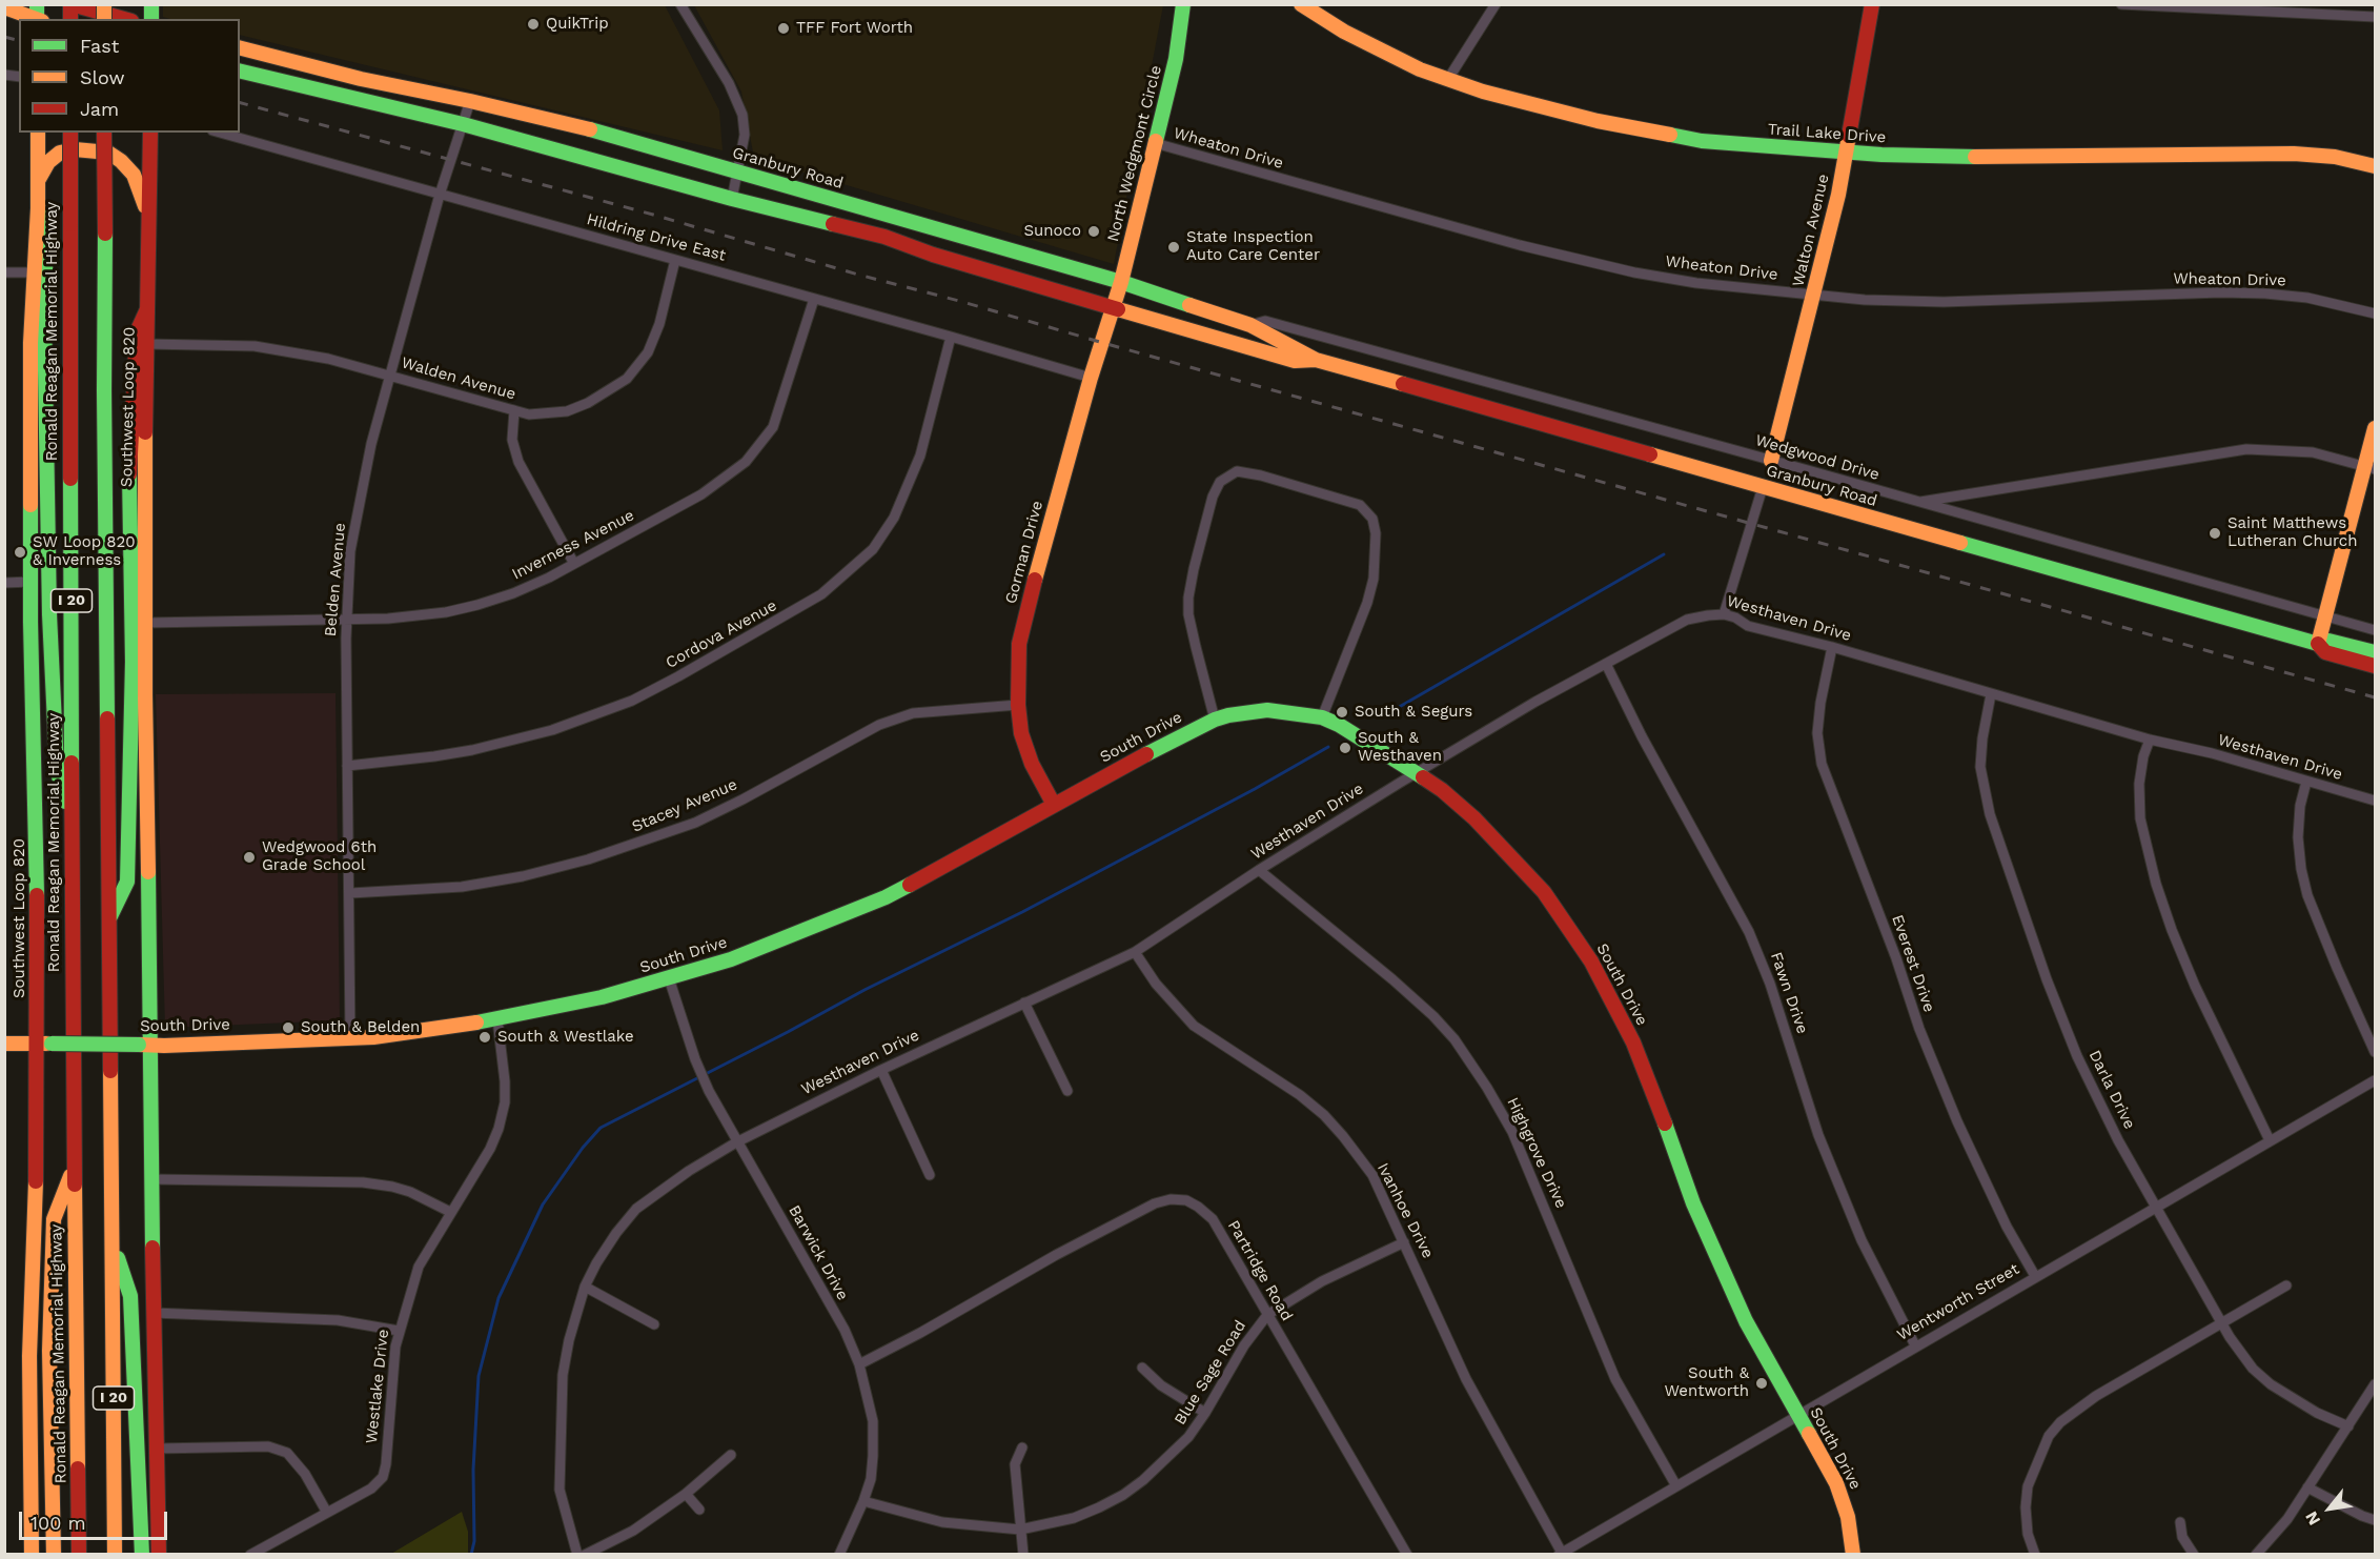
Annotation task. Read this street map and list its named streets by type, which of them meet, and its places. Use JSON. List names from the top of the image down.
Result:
{
  "streets": {
    "main road": [
      "Trail Lake Drive",
      "North Wedgmont Circle",
      "Granbury Road",
      "Walton Avenue",
      "Ronald Reagan Memorial Highway",
      "Southwest Loop 820",
      "Gorman Drive",
      "I 20",
      "South Drive"
    ],
    "street": [
      "Wheaton Drive",
      "Hildring Drive East",
      "Walden Avenue",
      "Wedgwood Drive",
      "Inverness Avenue",
      "Belden Avenue",
      "Westhaven Drive",
      "Cordova Avenue",
      "Stacey Avenue",
      "Everest Drive",
      "Fawn Drive",
      "Darla Drive",
      "Highgrove Drive",
      "Ivanhoe Drive",
      "Barwick Drive",
      "Partridge Road",
      "Wentworth Street",
      "Blue Sage Road",
      "Westlake Drive"
    ]
  },
  "crossings": [
    ["Trail Lake Drive", "Walton Avenue"],
    ["Wheaton Drive", "North Wedgmont Circle"],
    ["Wheaton Drive", "Walton Avenue"],
    ["North Wedgmont Circle", "Granbury Road"],
    ["North Wedgmont Circle", "Gorman Drive"],
    ["Granbury Road", "Wedgwood Drive"],
    ["Granbury Road", "Gorman Drive"],
    ["Granbury Road", "Belden Avenue"],
    ["Walton Avenue", "Wedgwood Drive"],
    ["Hildring Drive East", "Walden Avenue"],
    ["Hildring Drive East", "Inverness Avenue"],
    ["Hildring Drive East", "Gorman Drive"],
    ["Hildring Drive East", "Belden Avenue"],
    ["Hildring Drive East", "Cordova Avenue"],
    ["Walden Avenue", "Southwest Loop 820"],
    ["Walden Avenue", "Belden Avenue"],
    ["Southwest Loop 820", "Inverness Avenue"],
    ["Southwest Loop 820", "South Drive"],
    ["Inverness Avenue", "Belden Avenue"],
    ["Gorman Drive", "South Drive"],
    ["Gorman Drive", "Stacey Avenue"],
    ["Belden Avenue", "Cordova Avenue"],
    ["Belden Avenue", "South Drive"],
    ["Belden Avenue", "Stacey Avenue"],
    ["Westhaven Drive", "South Drive"],
    ["Westhaven Drive", "Everest Drive"],
    ["Westhaven Drive", "Fawn Drive"],
    ["Westhaven Drive", "Darla Drive"],
    ["Westhaven Drive", "Highgrove Drive"],
    ["Westhaven Drive", "Ivanhoe Drive"],
    ["Westhaven Drive", "Barwick Drive"],
    ["South Drive", "Barwick Drive"],
    ["South Drive", "Wentworth Street"],
    ["South Drive", "Westlake Drive"],
    ["Everest Drive", "Wentworth Street"],
    ["Fawn Drive", "Wentworth Street"],
    ["Darla Drive", "Wentworth Street"],
    ["Highgrove Drive", "Wentworth Street"],
    ["Ivanhoe Drive", "Wentworth Street"],
    ["Ivanhoe Drive", "Blue Sage Road"],
    ["Barwick Drive", "Partridge Road"],
    ["Barwick Drive", "Blue Sage Road"],
    ["Partridge Road", "Blue Sage Road"]
  ],
  "places": [
    "QuikTrip",
    "TFF Fort Worth",
    "Sunoco",
    "State Inspection Auto Care Center",
    "Saint Matthews Lutheran Church",
    "SW Loop 820 & Inverness",
    "South & Segurs",
    "South & Westhaven",
    "Wedgwood 6th Grade School",
    "South & Belden",
    "South & Westlake",
    "South & Wentworth"
  ],
  "legend": ["Fast", "Slow", "Jam"],
  "scale_bar": "100 m",
  "north": "bottom left"
}
